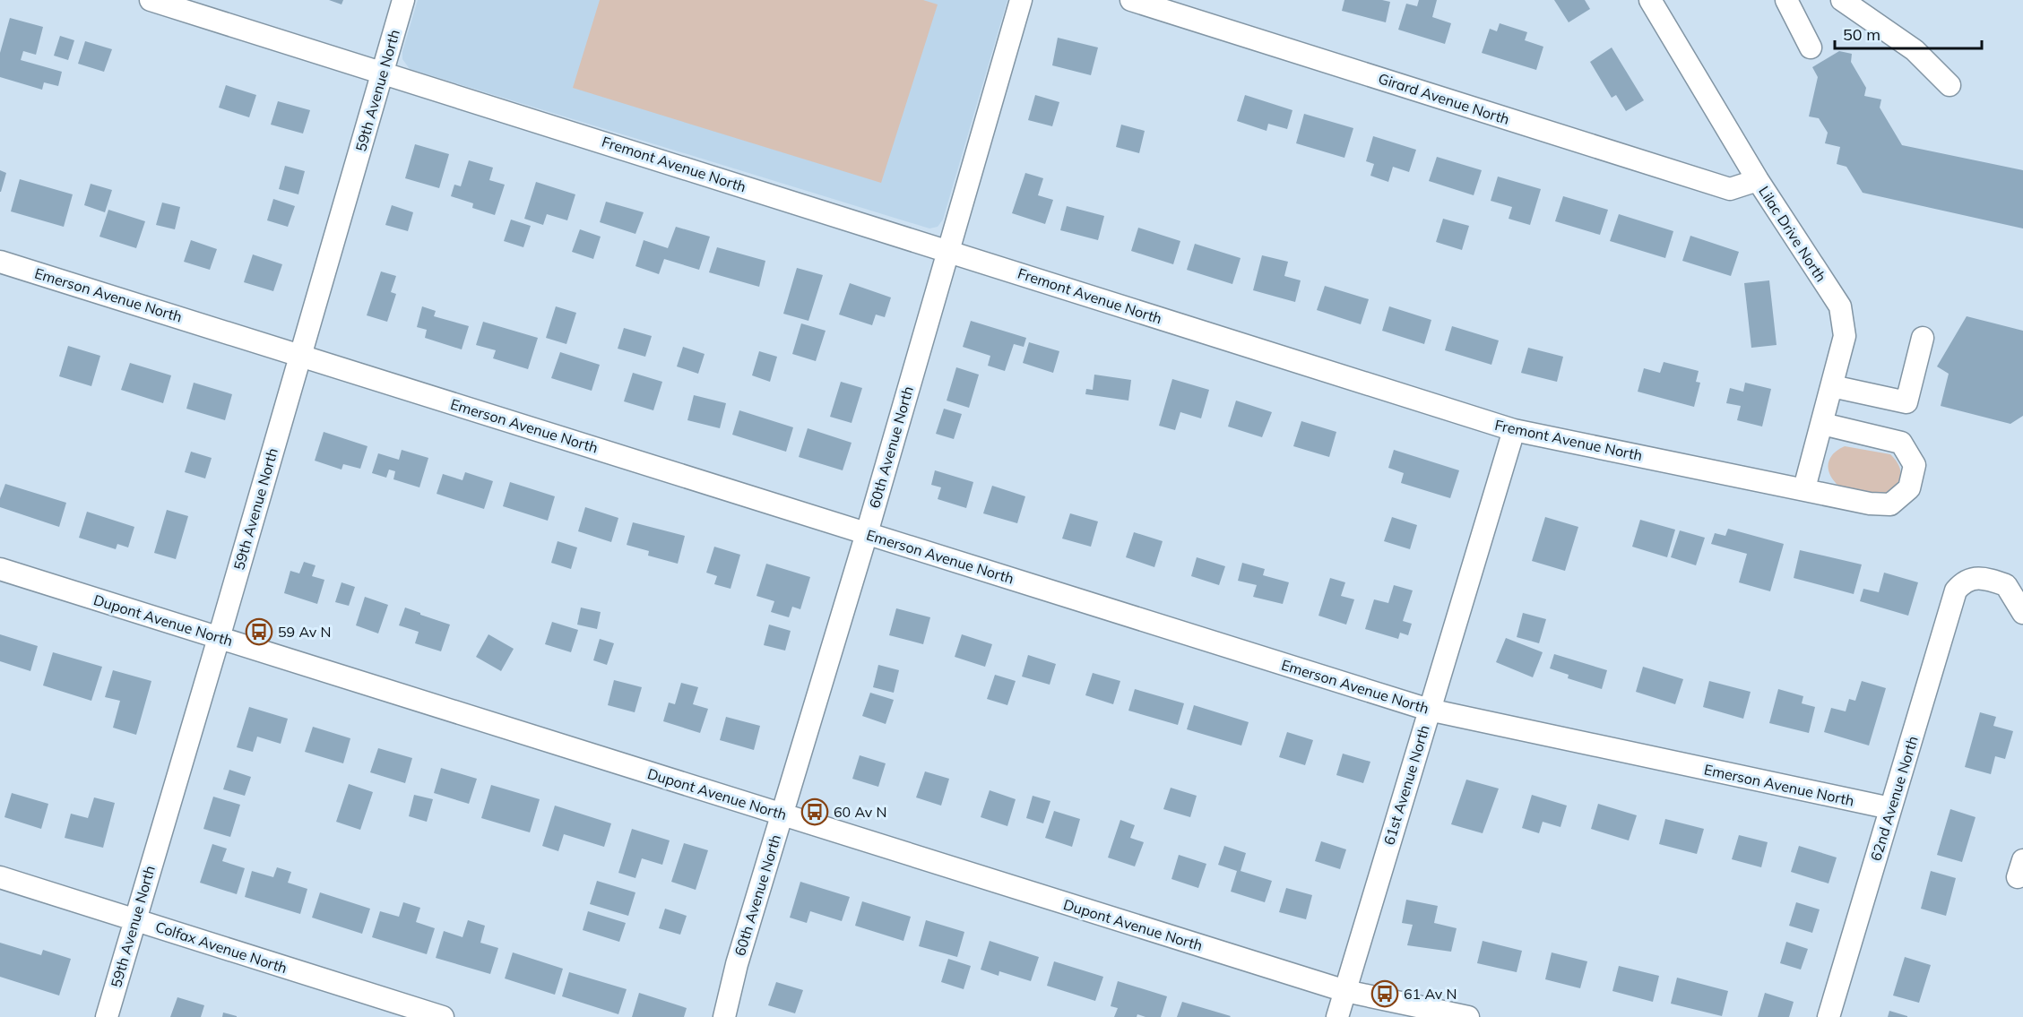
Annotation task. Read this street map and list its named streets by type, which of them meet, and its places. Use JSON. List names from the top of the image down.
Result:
{
  "streets": {
    "street": [
      "59th Avenue North",
      "Girard Avenue North",
      "Fremont Avenue North",
      "Lilac Drive North",
      "Emerson Avenue North",
      "60th Avenue North",
      "Dupont Avenue North",
      "61st Avenue North",
      "62nd Avenue North",
      "Colfax Avenue North"
    ]
  },
  "crossings": [
    ["59th Avenue North", "Fremont Avenue North"],
    ["59th Avenue North", "Emerson Avenue North"],
    ["59th Avenue North", "Dupont Avenue North"],
    ["59th Avenue North", "Colfax Avenue North"],
    ["Girard Avenue North", "Lilac Drive North"],
    ["Fremont Avenue North", "Lilac Drive North"],
    ["Fremont Avenue North", "60th Avenue North"],
    ["Fremont Avenue North", "61st Avenue North"],
    ["Emerson Avenue North", "60th Avenue North"],
    ["Emerson Avenue North", "61st Avenue North"],
    ["Emerson Avenue North", "62nd Avenue North"],
    ["60th Avenue North", "Dupont Avenue North"],
    ["Dupont Avenue North", "61st Avenue North"]
  ],
  "places": {
    "bus stop": ["59 Av N", "60 Av N", "61 Av N"]
  },
  "scale_bar": "50 m"
}
